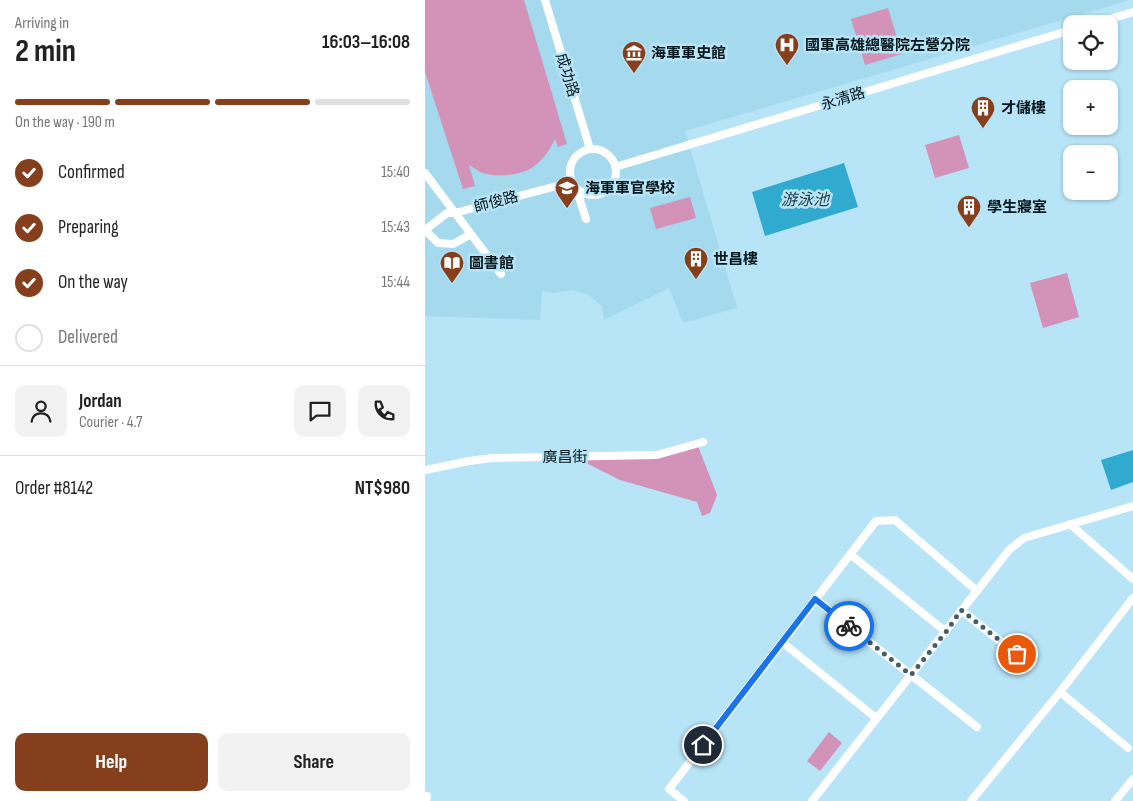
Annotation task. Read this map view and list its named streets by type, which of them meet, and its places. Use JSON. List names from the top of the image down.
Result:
{
  "streets": {
    "street": [
      "成功路",
      "永清路",
      "師俊路",
      "廣昌街"
    ]
  },
  "crossings": [
    ["成功路", "永清路"],
    ["成功路", "師俊路"],
    ["永清路", "師俊路"]
  ],
  "water": ["游泳池"],
  "places": {
    "hospital": ["國軍高雄總醫院左營分院"],
    "museum": ["海軍軍史館"],
    "building": ["才儲樓", "學生寢室", "世昌樓"],
    "school or university": ["海軍軍官學校"],
    "library": ["圖書館"]
  },
  "page": {
    "heading": ["2 min", "Arriving in", "16:03–16:08"],
    "panel": [
      "Jordan",
      "Courier · 4.7",
      "Order #8142",
      "NT$980"
    ],
    "map_buttons": ["+", "−"],
    "bar": "On the way · 190 m",
    "list": [
      ["Confirmed", "15:40"],
      ["Preparing", "15:43"],
      ["On the way", "15:44"],
      "Delivered"
    ],
    "buttons": ["Help", "Share"]
  }
}
